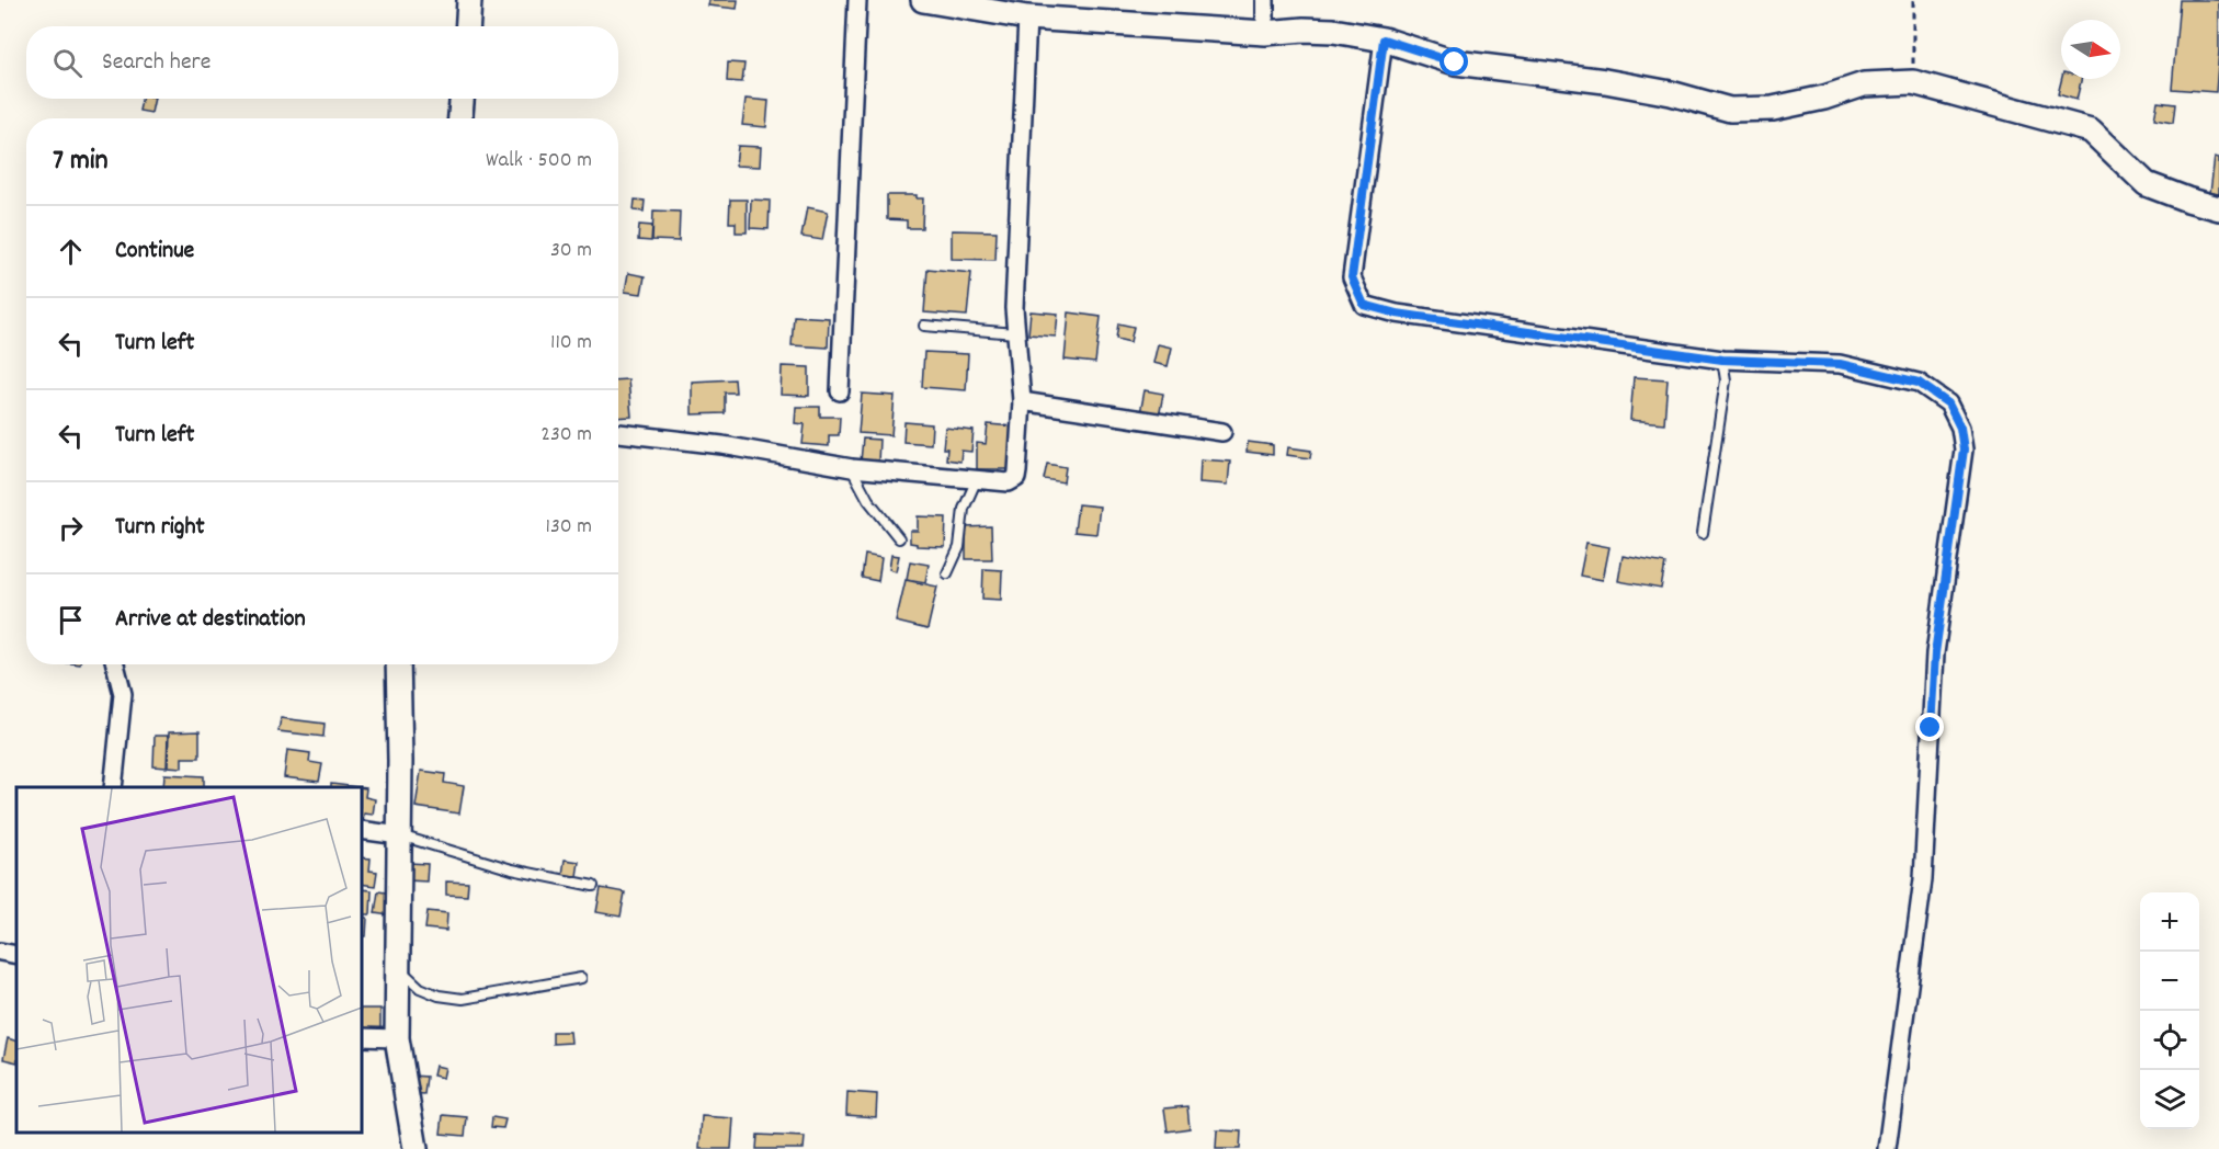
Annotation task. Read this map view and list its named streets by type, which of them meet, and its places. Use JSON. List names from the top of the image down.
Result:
{
  "north": "right",
  "page": {
    "search": "Search here",
    "heading": ["7 min", "Walk · 500 m"],
    "list": [
      ["Continue", "30 m"],
      ["Turn left", "110 m"],
      ["Turn left", "230 m"],
      ["Turn right", "130 m"],
      "Arrive at destination"
    ],
    "map_buttons": ["+", "−"]
  }
}
